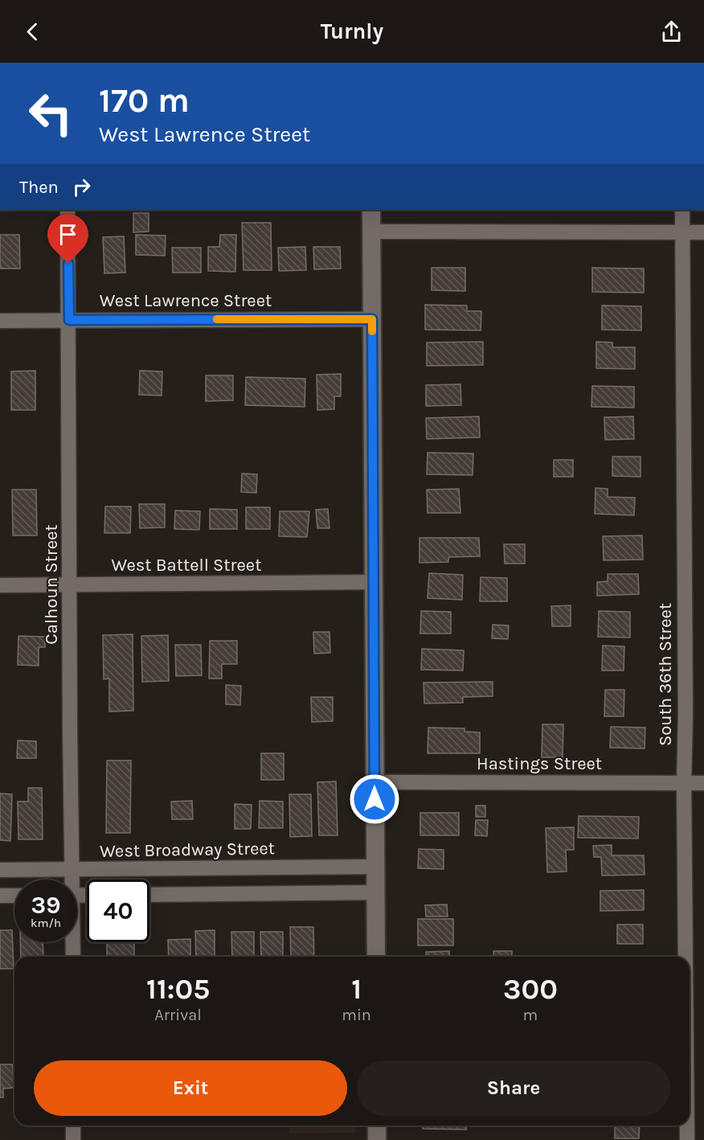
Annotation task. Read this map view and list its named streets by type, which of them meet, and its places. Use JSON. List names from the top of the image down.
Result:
{
  "streets": {
    "street": [
      "West Lawrence Street",
      "West Battell Street",
      "Calhoun Street",
      "South 36th Street",
      "Hastings Street",
      "West Broadway Street"
    ]
  },
  "crossings": [
    ["West Lawrence Street", "Calhoun Street"],
    ["West Battell Street", "Calhoun Street"],
    ["Calhoun Street", "West Broadway Street"],
    ["South 36th Street", "Hastings Street"]
  ],
  "page": {
    "header": "Turnly",
    "turn": ["170 m", "West Lawrence Street"],
    "then": "Then",
    "speed": "39 km/h",
    "limit": "40",
    "eta": [
      "11:05",
      "Arrival",
      "1",
      "min",
      "300",
      "m"
    ],
    "buttons": ["Exit", "Share"]
  }
}
